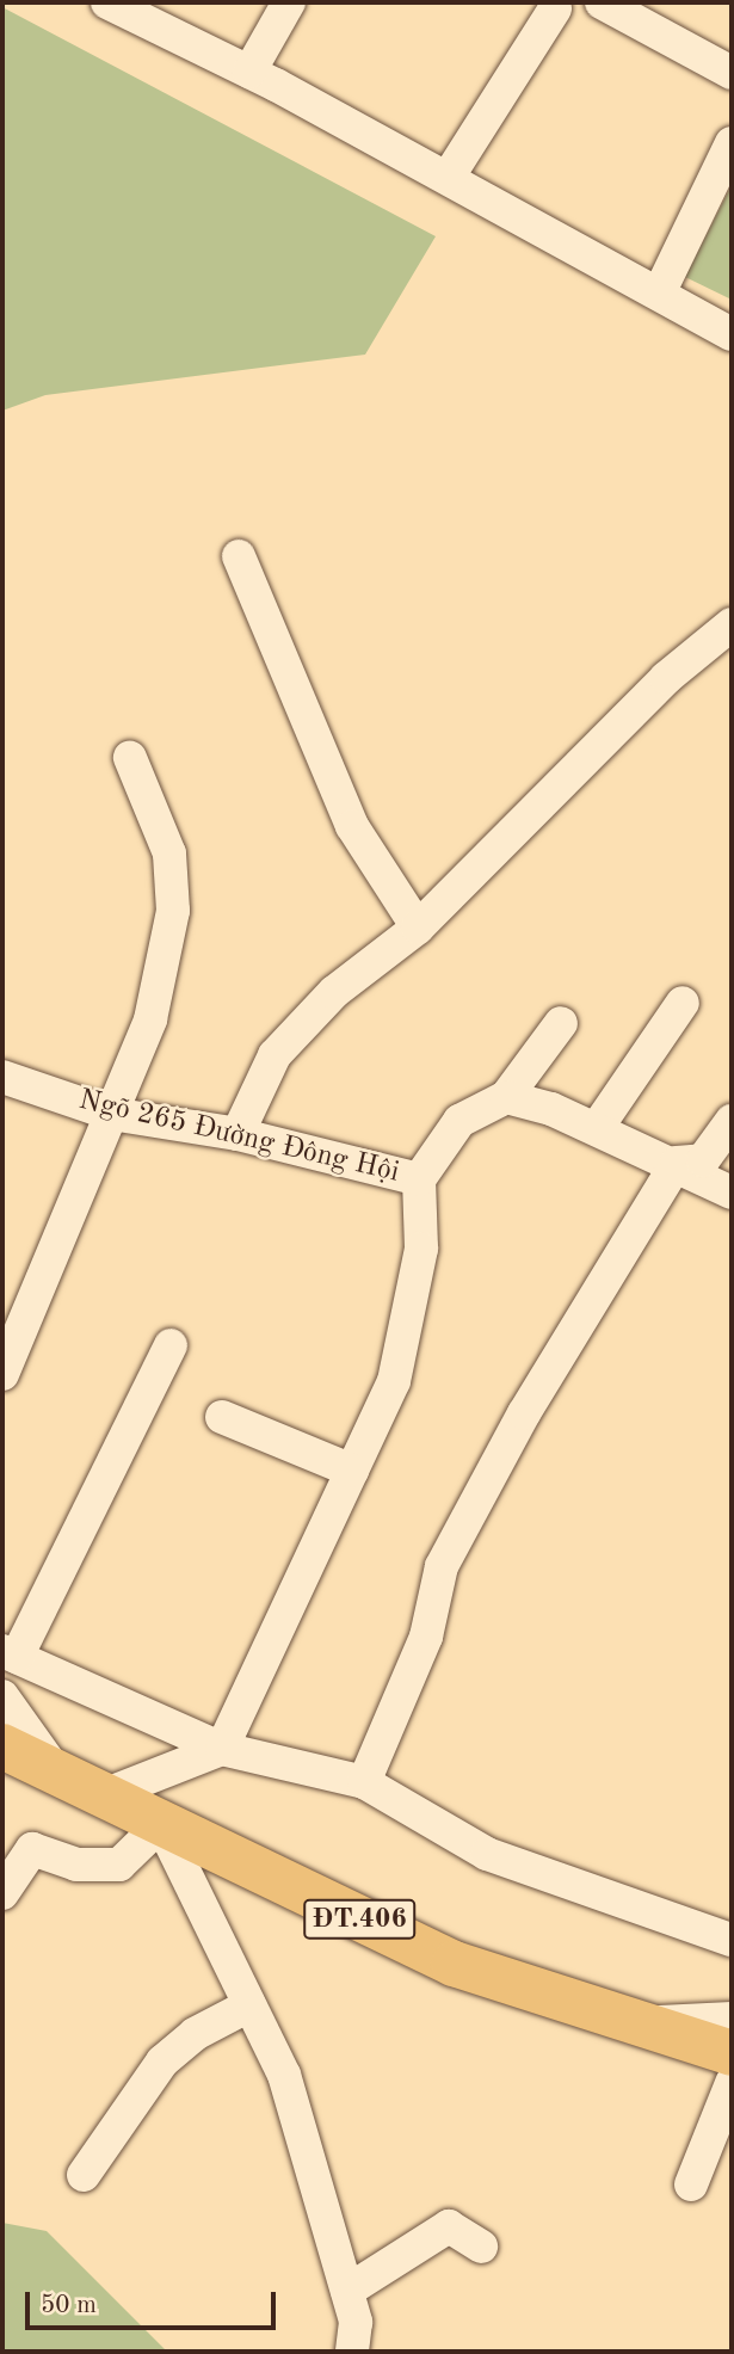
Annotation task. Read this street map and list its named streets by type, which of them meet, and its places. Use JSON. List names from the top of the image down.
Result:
{
  "streets": {
    "main road": ["ĐT.406"],
    "street": ["Ngõ 265 Đường Đông Hội"]
  },
  "scale_bar": "50 m"
}
